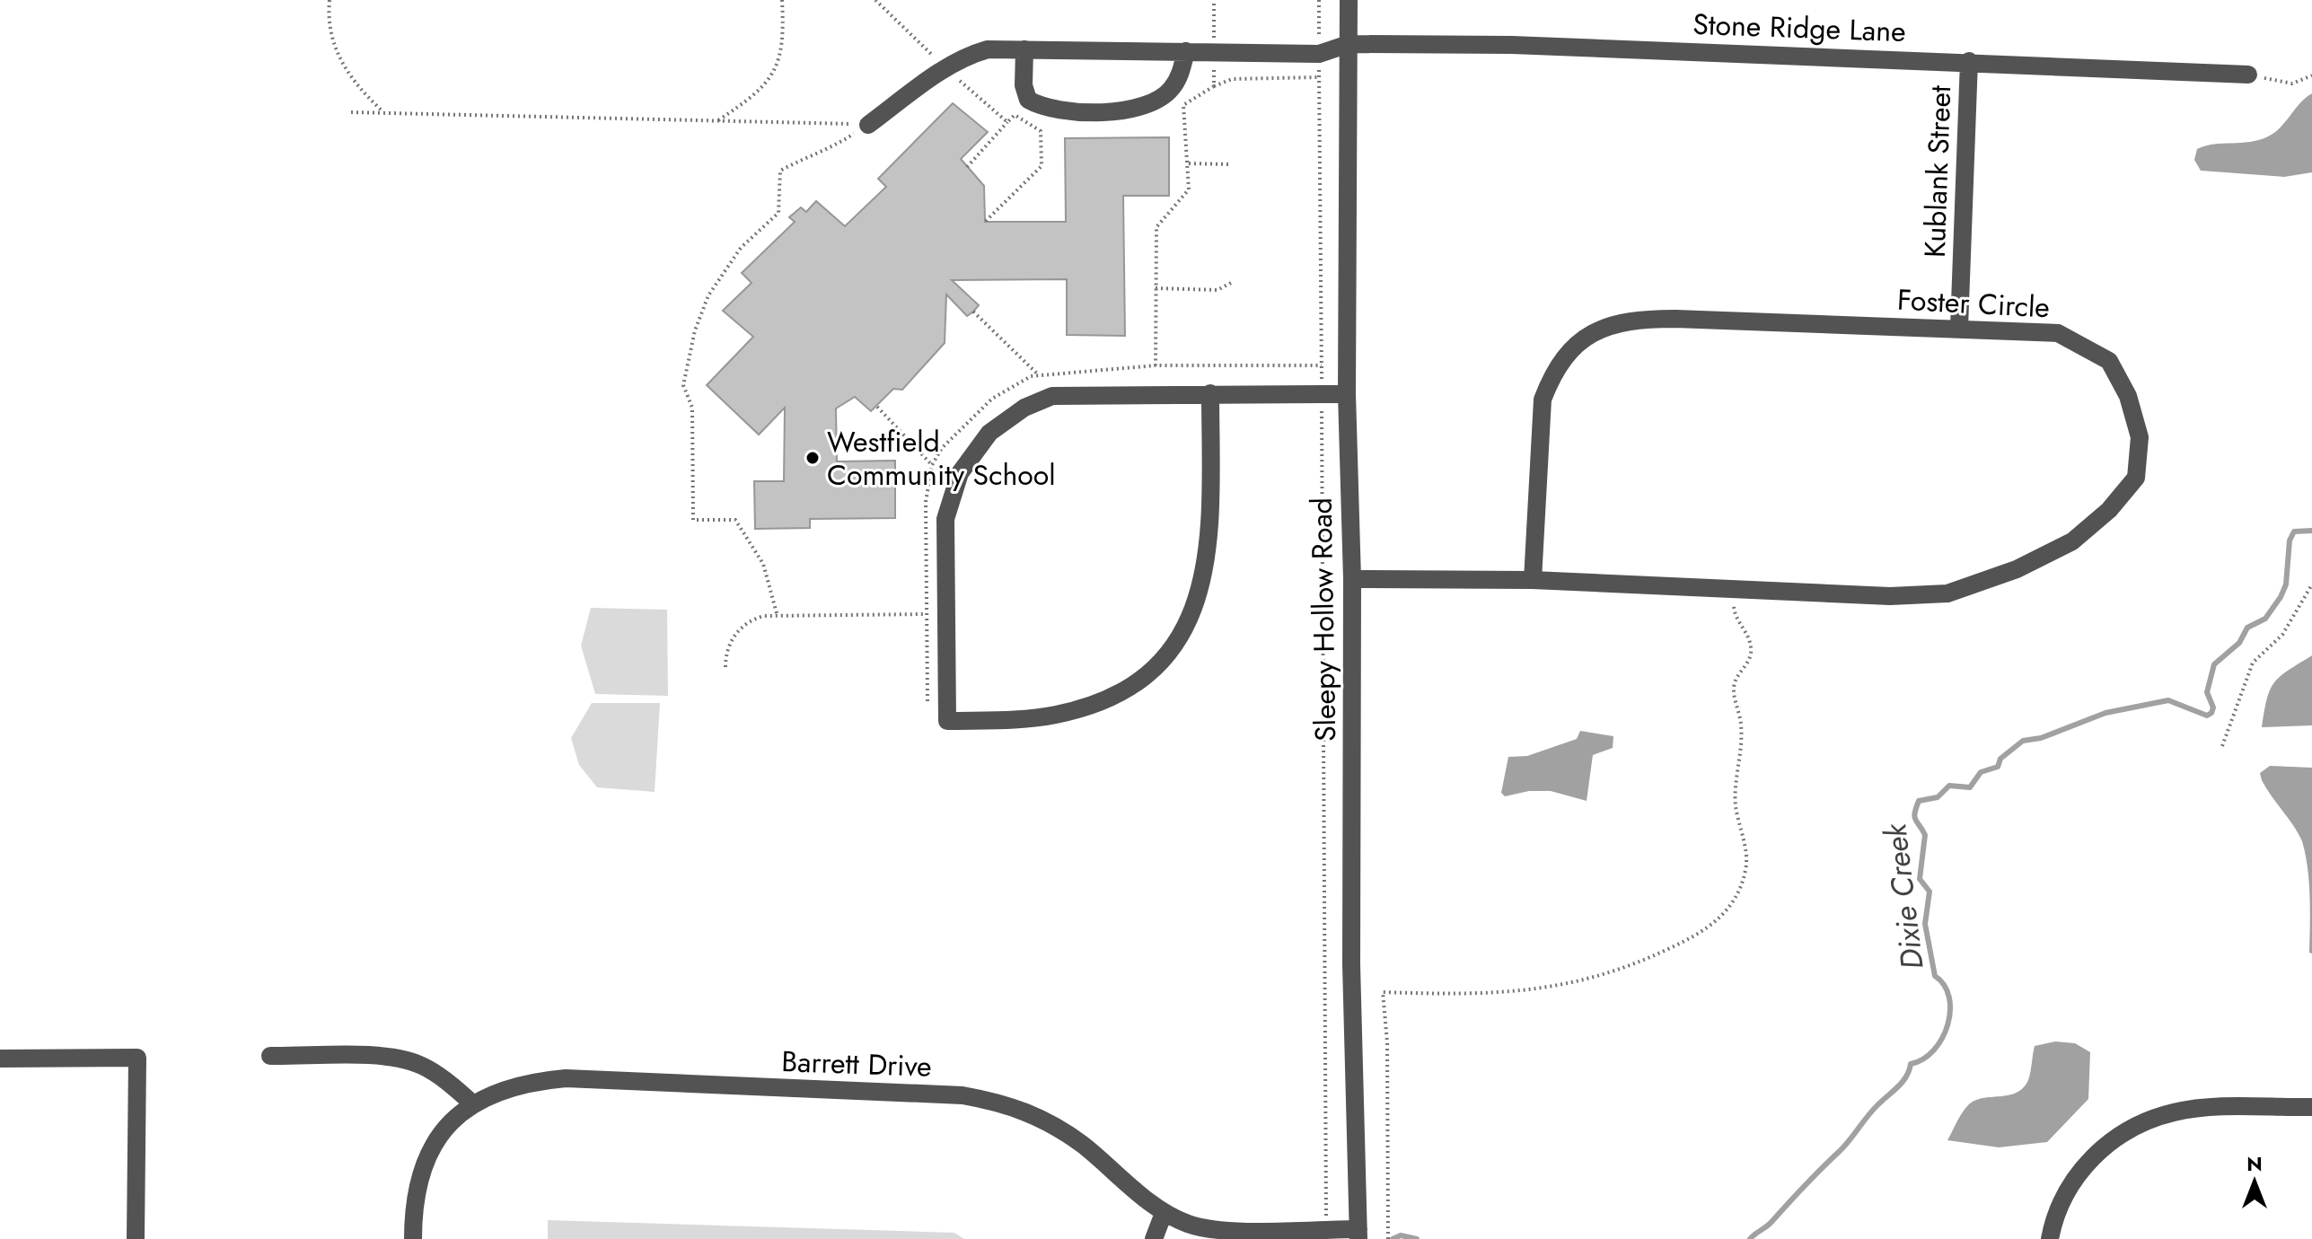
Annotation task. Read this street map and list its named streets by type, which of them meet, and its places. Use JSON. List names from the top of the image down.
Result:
{
  "streets": {
    "street": [
      "Stone Ridge Lane",
      "Kublank Street",
      "Foster Circle",
      "Sleepy Hollow Road",
      "Barrett Drive"
    ]
  },
  "crossings": [
    ["Stone Ridge Lane", "Kublank Street"],
    ["Stone Ridge Lane", "Sleepy Hollow Road"],
    ["Kublank Street", "Foster Circle"],
    ["Foster Circle", "Sleepy Hollow Road"],
    ["Sleepy Hollow Road", "Barrett Drive"]
  ],
  "water": ["Dixie Creek"],
  "places": ["Westfield Community School"],
  "north": "top"
}
